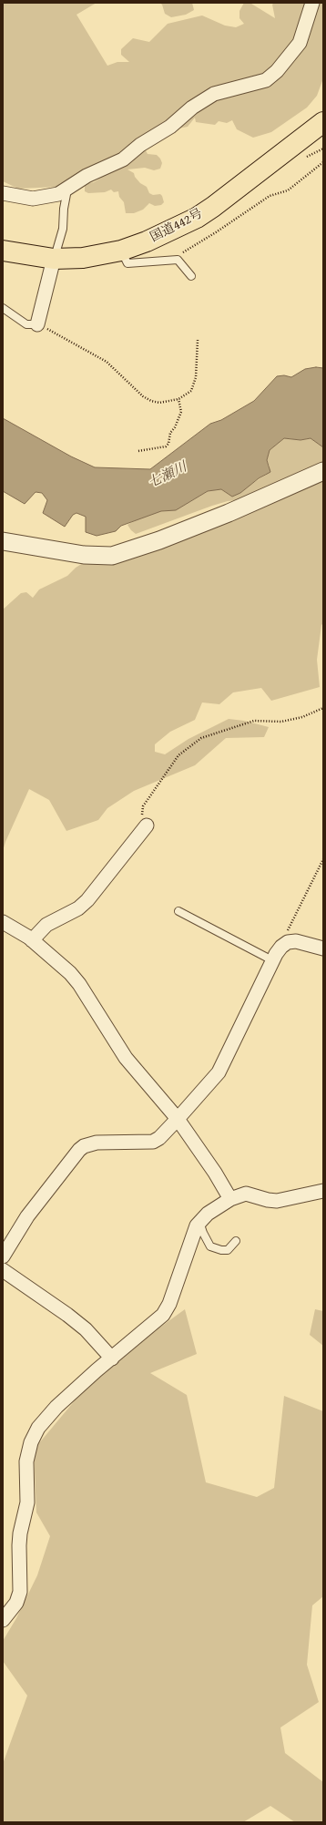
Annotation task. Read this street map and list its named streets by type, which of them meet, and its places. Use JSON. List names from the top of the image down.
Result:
{
  "streets": {
    "highway": ["国道442号"]
  },
  "water": ["七瀬川"]
}
